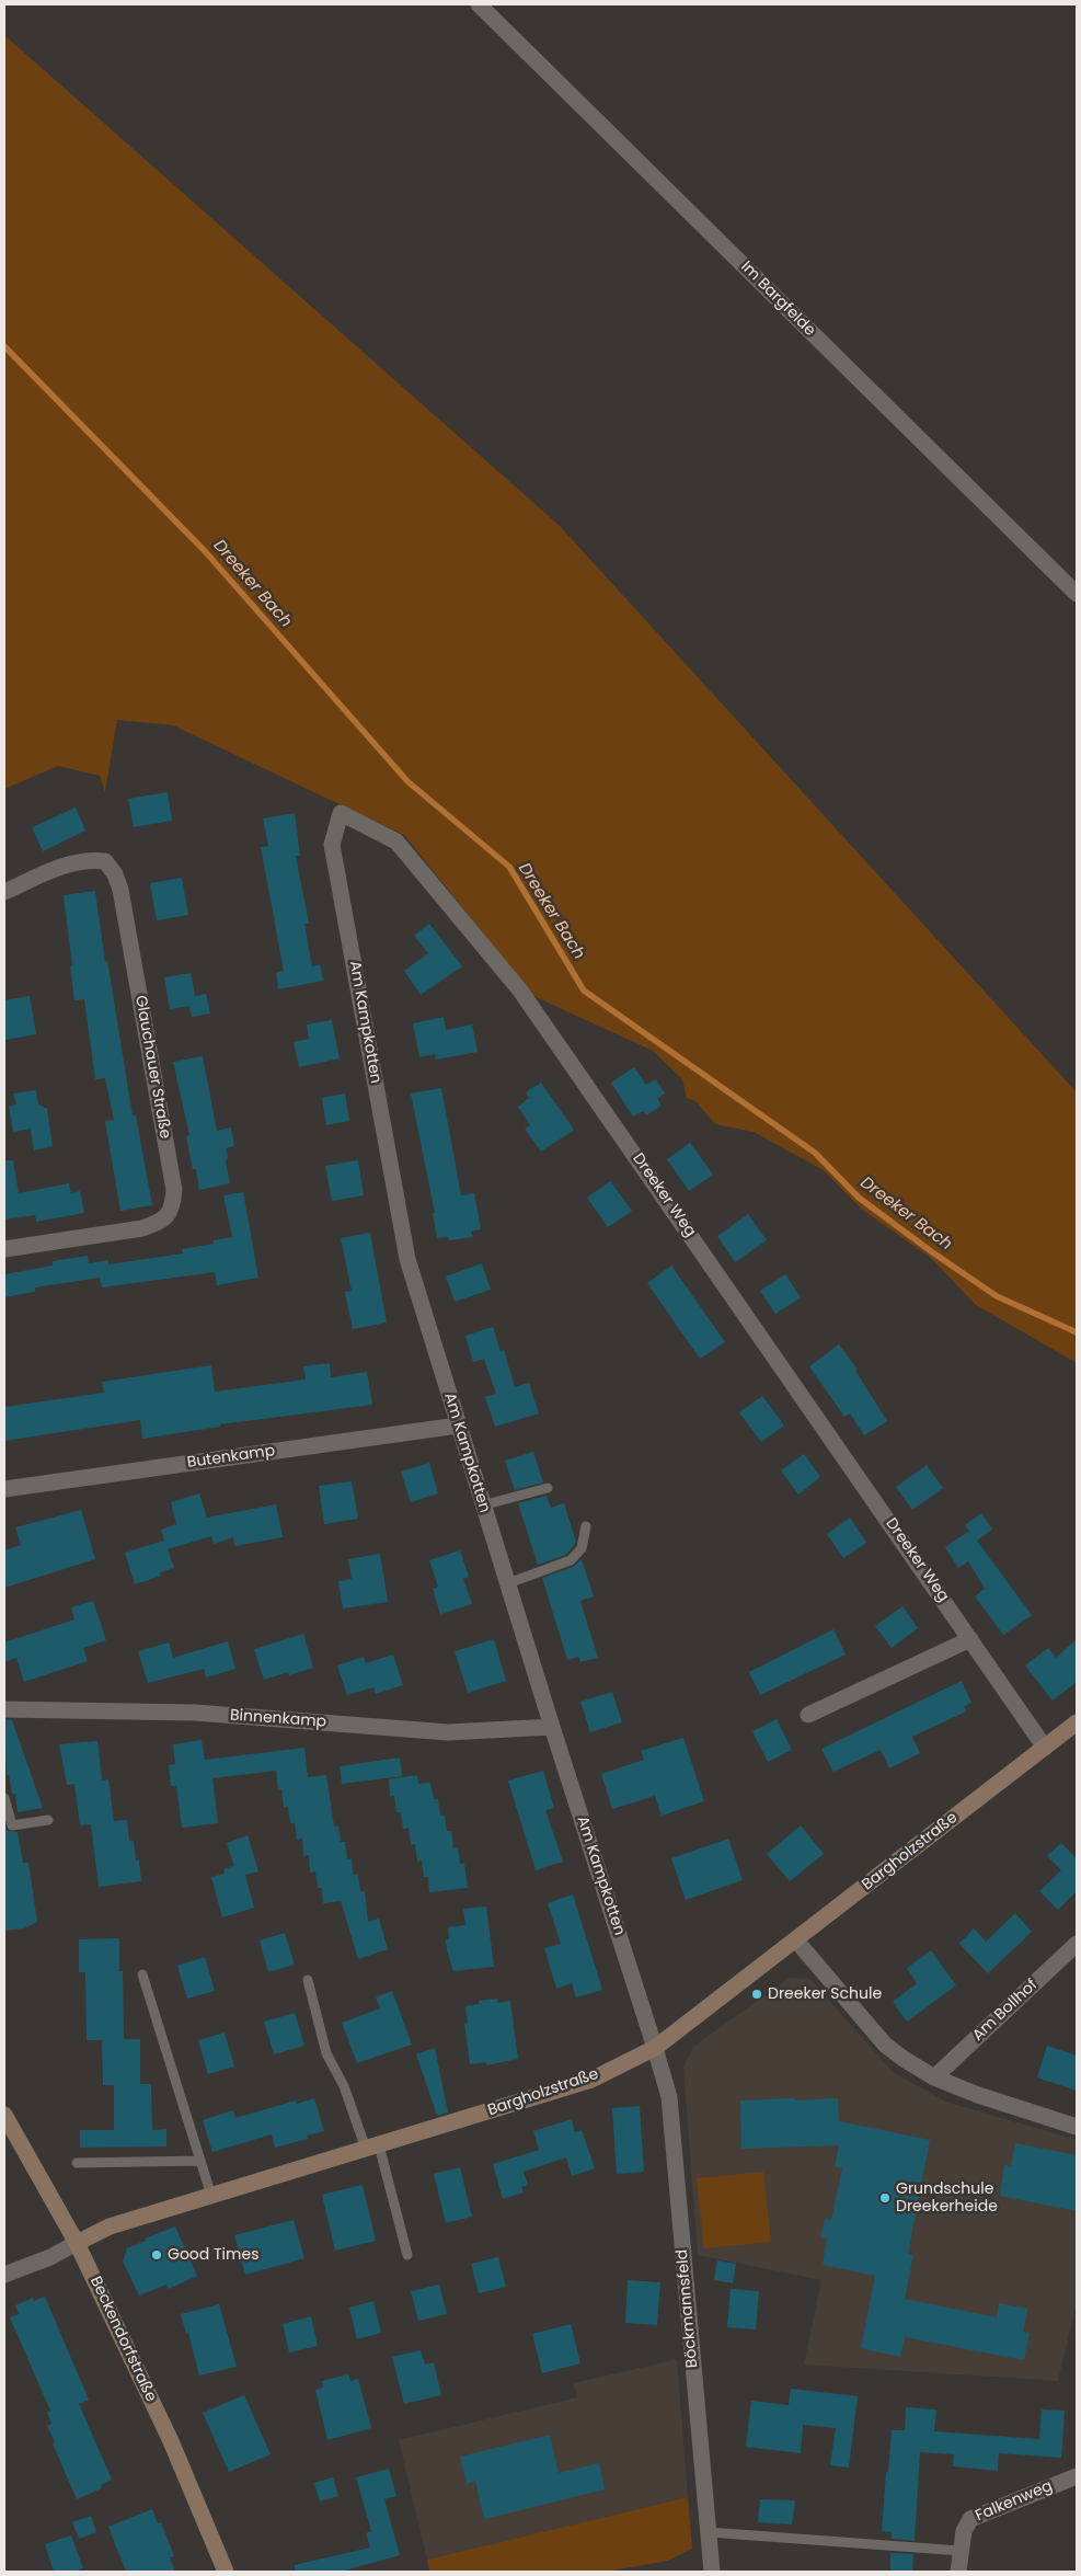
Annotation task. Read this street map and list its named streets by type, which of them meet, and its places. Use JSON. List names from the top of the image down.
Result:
{
  "streets": {
    "main road": ["Bargholzstraße", "Beckendorfstraße"],
    "street": [
      "Im Bargfelde",
      "Am Kampkotten",
      "Glauchauer Straße",
      "Dreeker Weg",
      "Butenkamp",
      "Binnenkamp",
      "Am Bollhof",
      "Böckmannsfeld",
      "Falkenweg"
    ]
  },
  "crossings": [
    ["Am Kampkotten", "Dreeker Weg"],
    ["Am Kampkotten", "Butenkamp"],
    ["Am Kampkotten", "Binnenkamp"],
    ["Am Kampkotten", "Bargholzstraße"],
    ["Am Kampkotten", "Böckmannsfeld"],
    ["Dreeker Weg", "Bargholzstraße"],
    ["Bargholzstraße", "Böckmannsfeld"],
    ["Bargholzstraße", "Beckendorfstraße"]
  ],
  "water": ["Dreeker Bach"],
  "places": ["Dreeker Schule", "Grundschule Dreekerheide", "Good Times"]
}
